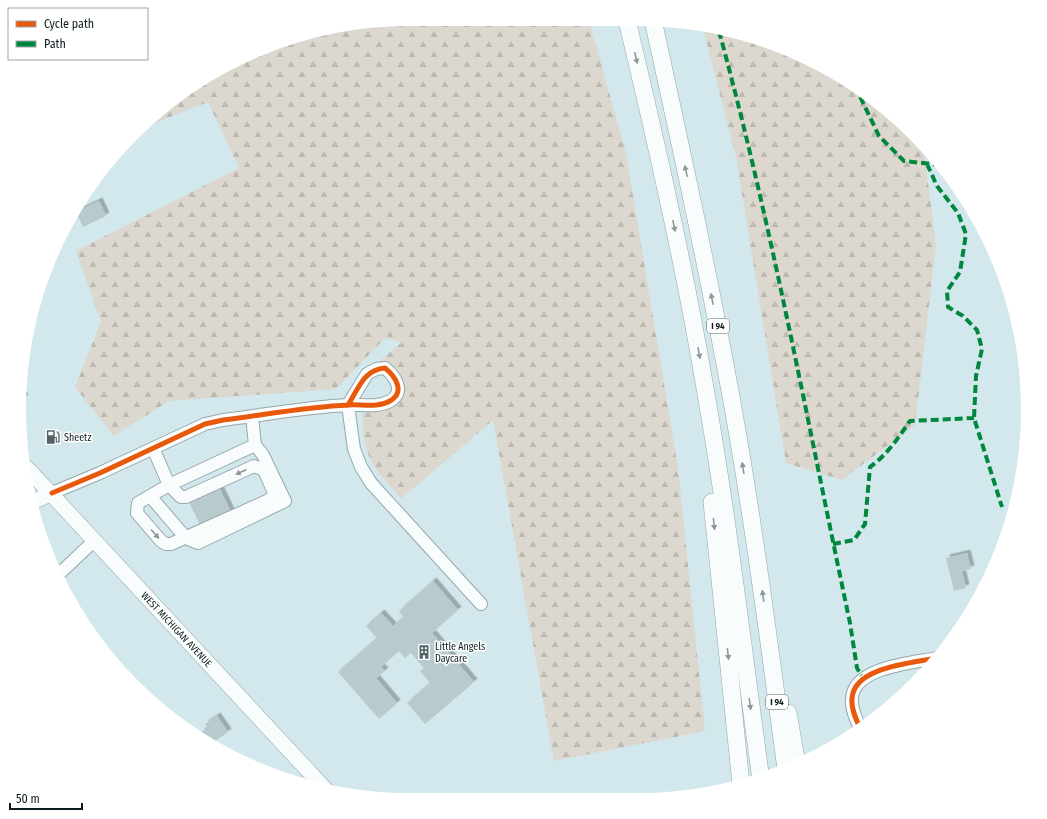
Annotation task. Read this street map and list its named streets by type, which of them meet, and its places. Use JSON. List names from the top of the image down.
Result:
{
  "streets": {
    "highway": ["I 94"],
    "main road": ["WEST MICHIGAN AVENUE"]
  },
  "places": {
    "fuel station": ["Sheetz"],
    "building": ["Little Angels Daycare"]
  },
  "legend": ["Cycle path", "Path"],
  "scale_bar": "50 m"
}
